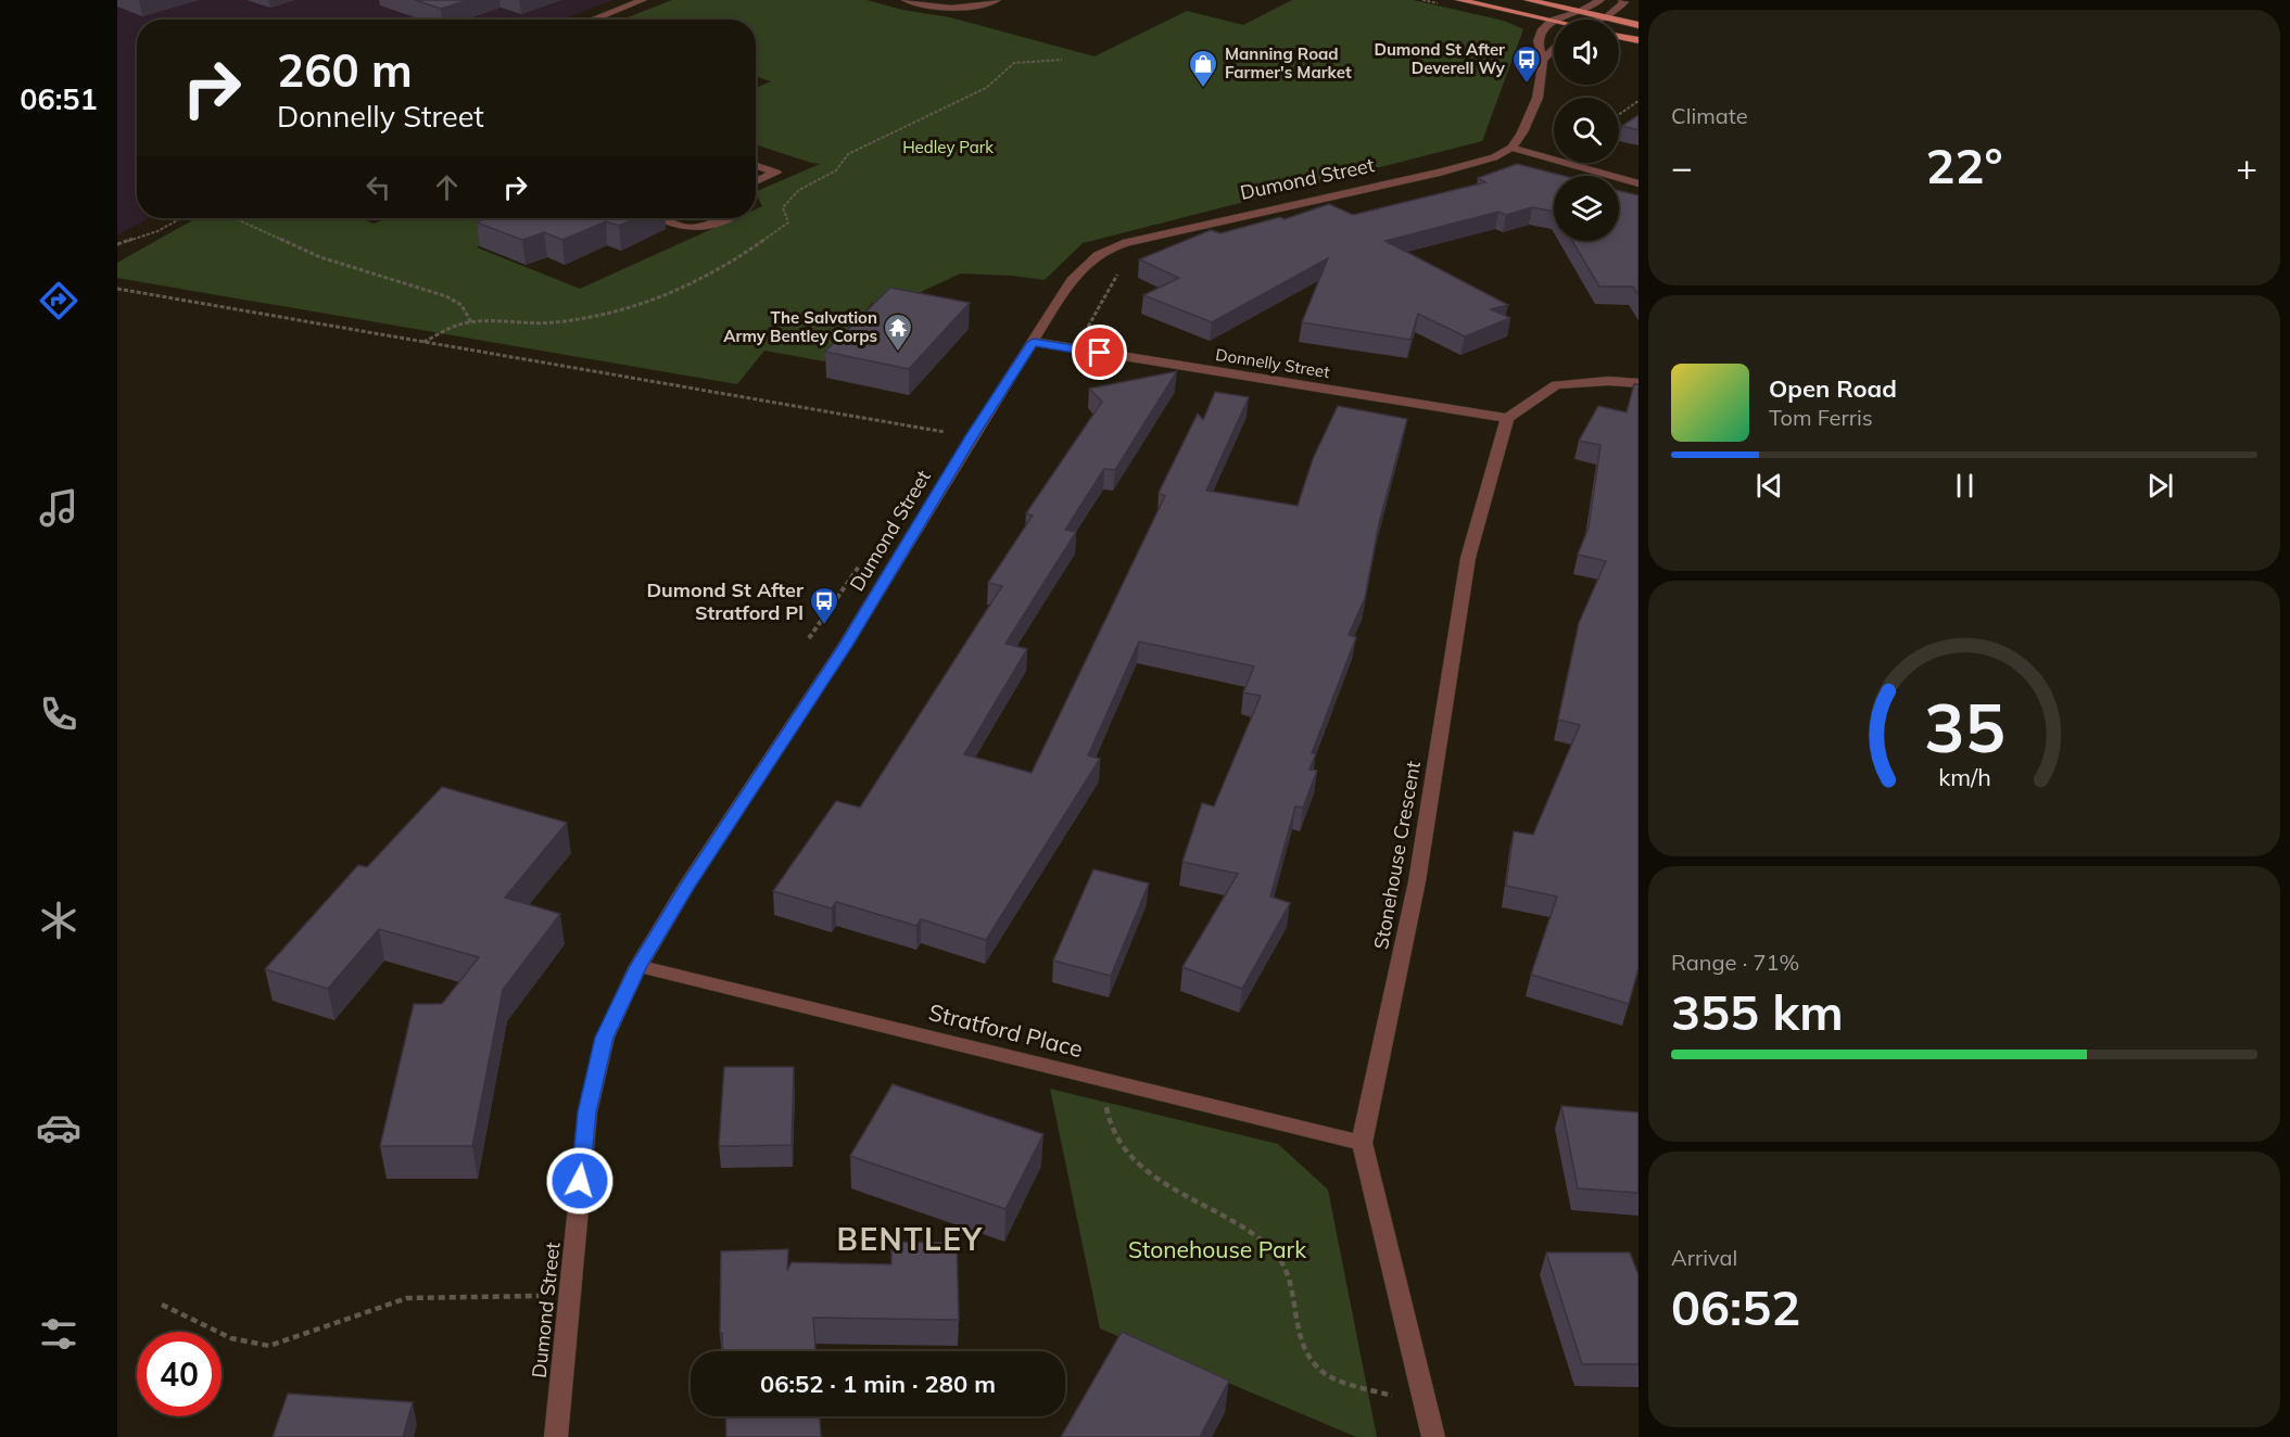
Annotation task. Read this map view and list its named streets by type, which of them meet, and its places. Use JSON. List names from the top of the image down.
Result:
{
  "streets": {
    "street": [
      "Dumond Street",
      "Donnelly Street",
      "Stonehouse Crescent",
      "Stratford Place"
    ]
  },
  "crossings": [
    ["Dumond Street", "Donnelly Street"],
    ["Dumond Street", "Stratford Place"],
    ["Donnelly Street", "Stonehouse Crescent"],
    ["Stonehouse Crescent", "Stratford Place"]
  ],
  "districts": ["BENTLEY"],
  "parks": ["Hedley Park", "Stonehouse Park"],
  "places": {
    "bus stop": ["Dumond St After Deverell Wy", "Dumond St After Stratford Pl"],
    "shop": ["Manning Road Farmer's Market"],
    "temple": ["The Salvation Army Bentley Corps"]
  },
  "page": {
    "tabs": "06:51",
    "tile": [
      "Climate",
      ["Range · 71%", "355 km"],
      ["Arrival", "06:52"]
    ],
    "turn": ["260 m", "Donnelly Street"],
    "heat": ["−", "22°", "+"],
    "song": ["Open Road", "Tom Ferris"],
    "limit": "40",
    "trip": "06:52 · 1 min · 280 m",
    "gauge": ["35", "km/h"]
  }
}
